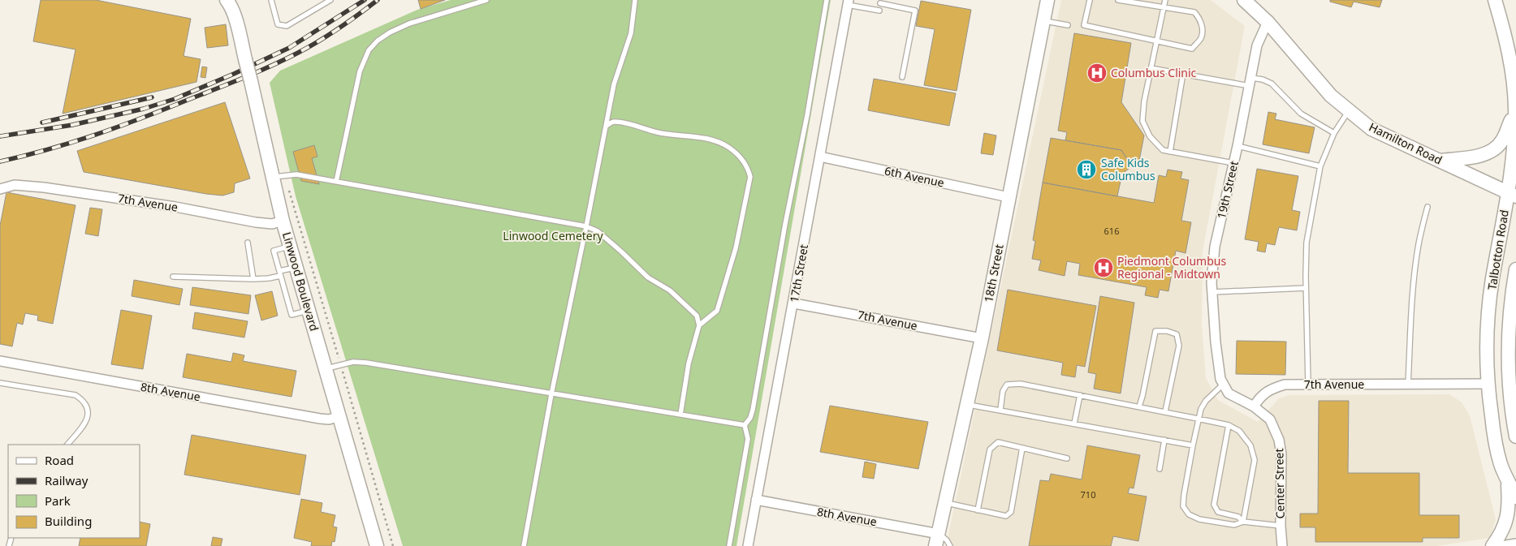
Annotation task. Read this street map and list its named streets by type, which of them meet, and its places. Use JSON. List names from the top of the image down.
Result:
{
  "streets": {
    "street": [
      "Hamilton Road",
      "6th Avenue",
      "19th Street",
      "7th Avenue",
      "Talbotton Road",
      "17th Street",
      "18th Street",
      "Linwood Boulevard",
      "8th Avenue",
      "Center Street"
    ]
  },
  "crossings": [
    ["Hamilton Road", "19th Street"],
    ["Hamilton Road", "Talbotton Road"],
    ["6th Avenue", "17th Street"],
    ["6th Avenue", "18th Street"],
    ["7th Avenue", "Talbotton Road"],
    ["7th Avenue", "17th Street"],
    ["7th Avenue", "18th Street"],
    ["7th Avenue", "Linwood Boulevard"],
    ["7th Avenue", "Center Street"],
    ["17th Street", "8th Avenue"],
    ["18th Street", "8th Avenue"],
    ["Linwood Boulevard", "8th Avenue"]
  ],
  "parks": ["Linwood Cemetery"],
  "places": {
    "hospital": ["Columbus Clinic", "Piedmont Columbus Regional - Midtown"],
    "building": ["Safe Kids Columbus"]
  },
  "house_numbers": ["616", "710"],
  "legend": [
    "Road",
    "Railway",
    "Park",
    "Building"
  ]
}
